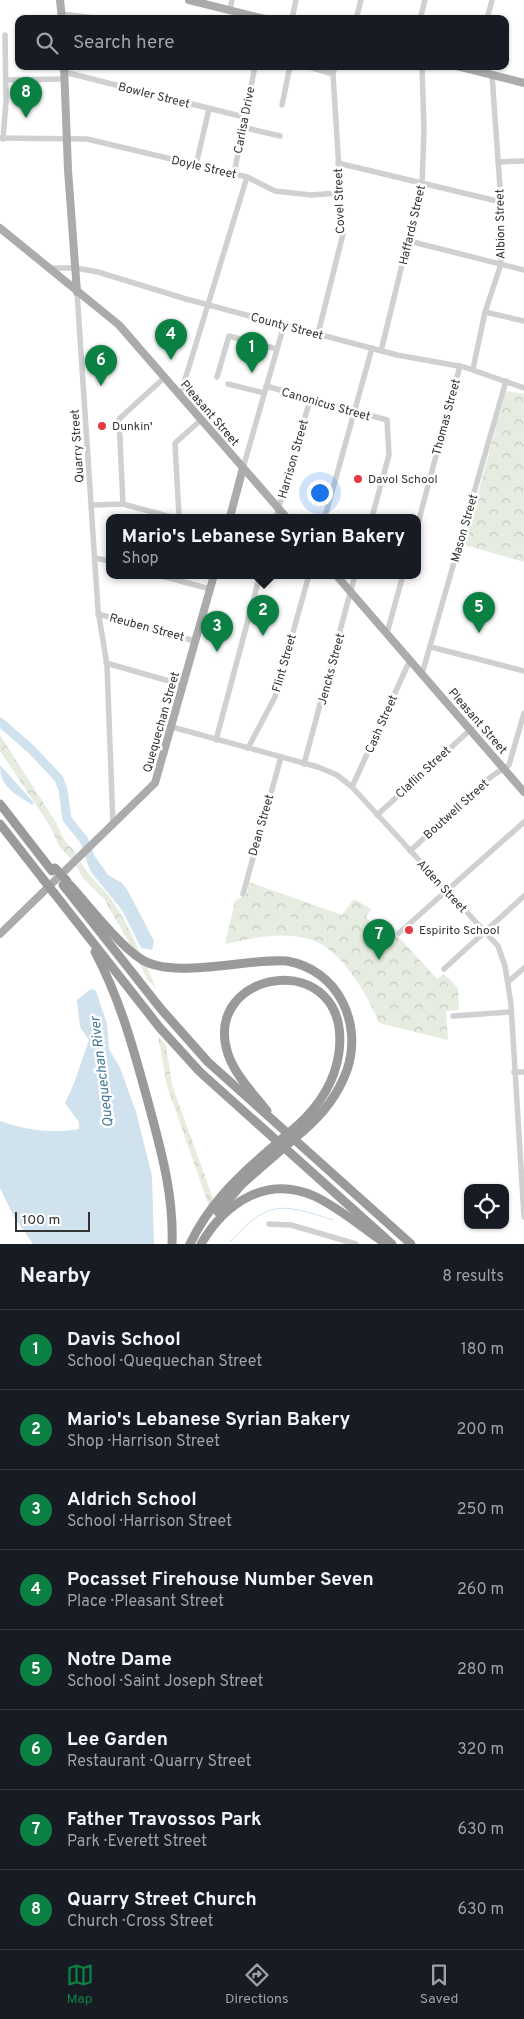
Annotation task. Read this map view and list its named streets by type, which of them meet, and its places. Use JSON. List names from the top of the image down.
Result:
{
  "streets": {
    "main road": ["Pleasant Street", "Quarry Street", "Quequechan Street"],
    "street": [
      "Bowler Street",
      "Carlisa Drive",
      "Doyle Street",
      "Covel Street",
      "Albion Street",
      "Haffards Street",
      "County Street",
      "Canonicus Street",
      "Thomas Street",
      "Harrison Street",
      "Mason Street",
      "Reuben Street",
      "Flint Street",
      "Jencks Street",
      "Cash Street",
      "Claflin Street",
      "Boutwell Street",
      "Dean Street",
      "Alden Street"
    ]
  },
  "crossings": [
    ["Bowler Street", "Carlisa Drive"],
    ["Bowler Street", "Quarry Street"],
    ["Carlisa Drive", "Doyle Street"],
    ["Doyle Street", "Covel Street"],
    ["Doyle Street", "Quarry Street"],
    ["Covel Street", "County Street"],
    ["Albion Street", "County Street"],
    ["Haffards Street", "County Street"],
    ["County Street", "Pleasant Street"],
    ["County Street", "Thomas Street"],
    ["County Street", "Quarry Street"],
    ["County Street", "Mason Street"],
    ["Canonicus Street", "Harrison Street"],
    ["Pleasant Street", "Quarry Street"],
    ["Pleasant Street", "Harrison Street"],
    ["Pleasant Street", "Mason Street"],
    ["Pleasant Street", "Jencks Street"],
    ["Pleasant Street", "Cash Street"],
    ["Pleasant Street", "Claflin Street"],
    ["Pleasant Street", "Boutwell Street"],
    ["Quarry Street", "Reuben Street"],
    ["Quarry Street", "Quequechan Street"],
    ["Reuben Street", "Quequechan Street"],
    ["Flint Street", "Alden Street"],
    ["Jencks Street", "Alden Street"],
    ["Quequechan Street", "Alden Street"],
    ["Cash Street", "Alden Street"],
    ["Claflin Street", "Alden Street"],
    ["Boutwell Street", "Alden Street"],
    ["Dean Street", "Alden Street"]
  ],
  "water": ["Quequechan River"],
  "places": ["Dunkin'", "Davol School", "Espirito School"],
  "scale_bar": "100 m",
  "page": {
    "search": "Search here",
    "pins": [
      "8",
      "4",
      "1",
      "6",
      "5",
      "2",
      "3",
      "7"
    ],
    "popup": ["Mario's Lebanese Syrian Bakery", "Shop"],
    "scale": "100 m",
    "heading": ["Nearby", "8 results"],
    "list": [
      {
        "mark": "1",
        "name": "Davis School",
        "note": "School · Quequechan Street",
        "value": "180 m"
      },
      {
        "mark": "2",
        "name": "Mario's Lebanese Syrian Bakery",
        "note": "Shop · Harrison Street",
        "value": "200 m"
      },
      {
        "mark": "3",
        "name": "Aldrich School",
        "note": "School · Harrison Street",
        "value": "250 m"
      },
      {
        "mark": "4",
        "name": "Pocasset Firehouse Number Seven",
        "note": "Place · Pleasant Street",
        "value": "260 m"
      },
      {
        "mark": "5",
        "name": "Notre Dame",
        "note": "School · Saint Joseph Street",
        "value": "280 m"
      },
      {
        "mark": "6",
        "name": "Lee Garden",
        "note": "Restaurant · Quarry Street",
        "value": "320 m"
      },
      {
        "mark": "7",
        "name": "Father Travossos Park",
        "note": "Park · Everett Street",
        "value": "630 m"
      },
      {
        "mark": "8",
        "name": "Quarry Street Church",
        "note": "Church · Cross Street",
        "value": "630 m"
      }
    ],
    "nav": ["Map", "Directions", "Saved"]
  }
}
